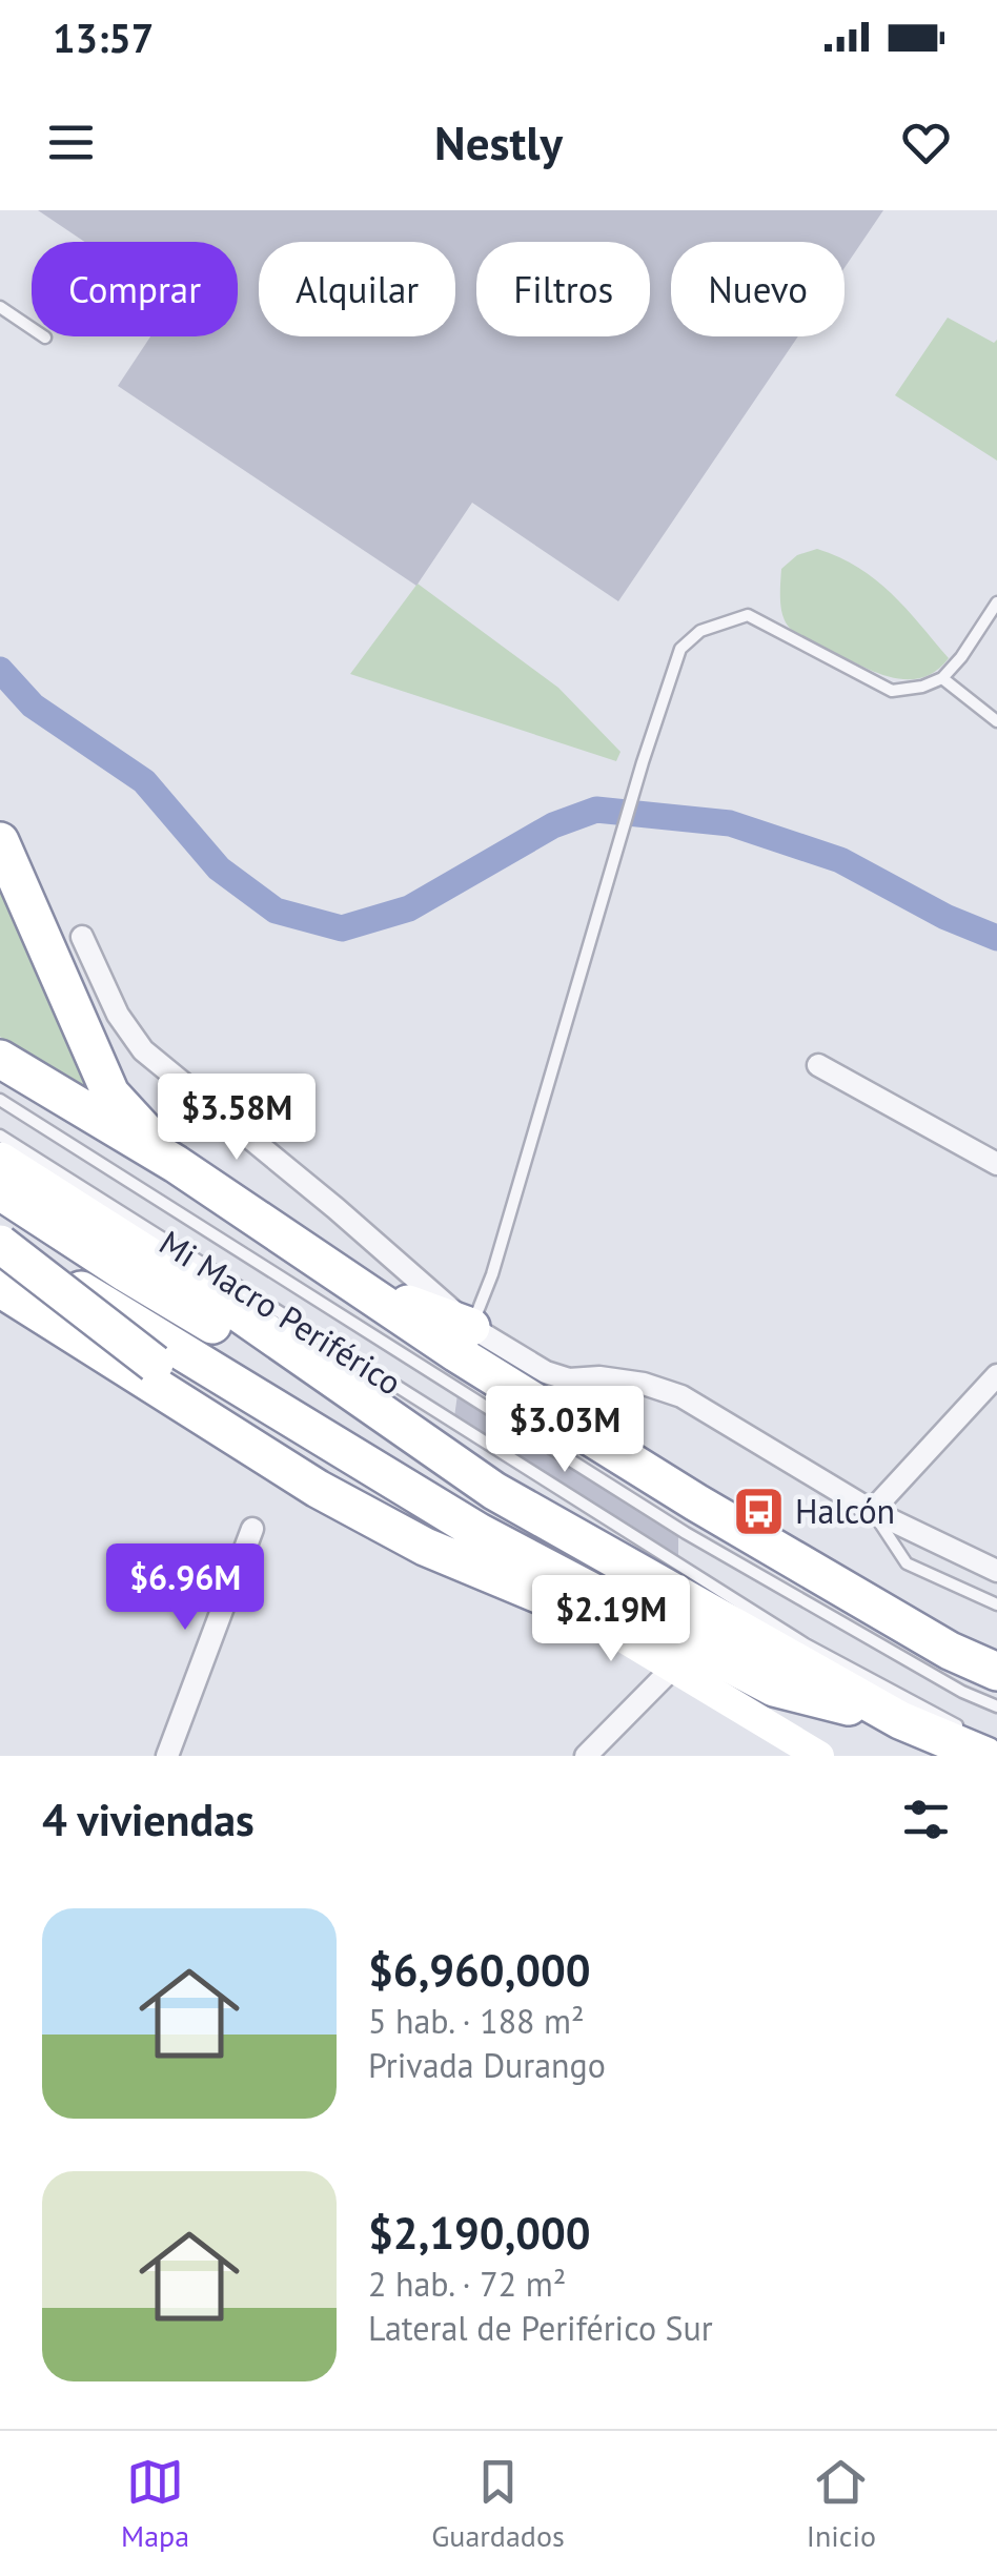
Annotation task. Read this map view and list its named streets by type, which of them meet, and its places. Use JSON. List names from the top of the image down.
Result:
{
  "streets": {
    "lane": ["Mi Macro Periférico"]
  },
  "places": {
    "bus stop": ["Halcón"]
  },
  "page": {
    "status": "13:57",
    "header": "Nestly",
    "chip": [
      "Comprar",
      "Alquilar",
      "Filtros",
      "Nuevo"
    ],
    "price": [
      "$3.58M",
      "$3.03M",
      "$6.96M",
      "$2.19M"
    ],
    "heading": "4 viviendas",
    "list": [
      {
        "name": "$6,960,000",
        "note": "5 hab. · 188 m² · Privada Durango"
      },
      {
        "name": "$2,190,000",
        "note": "2 hab. · 72 m² · Lateral de Periférico Sur"
      }
    ],
    "tabs": ["Mapa", "Guardados", "Inicio"]
  }
}
